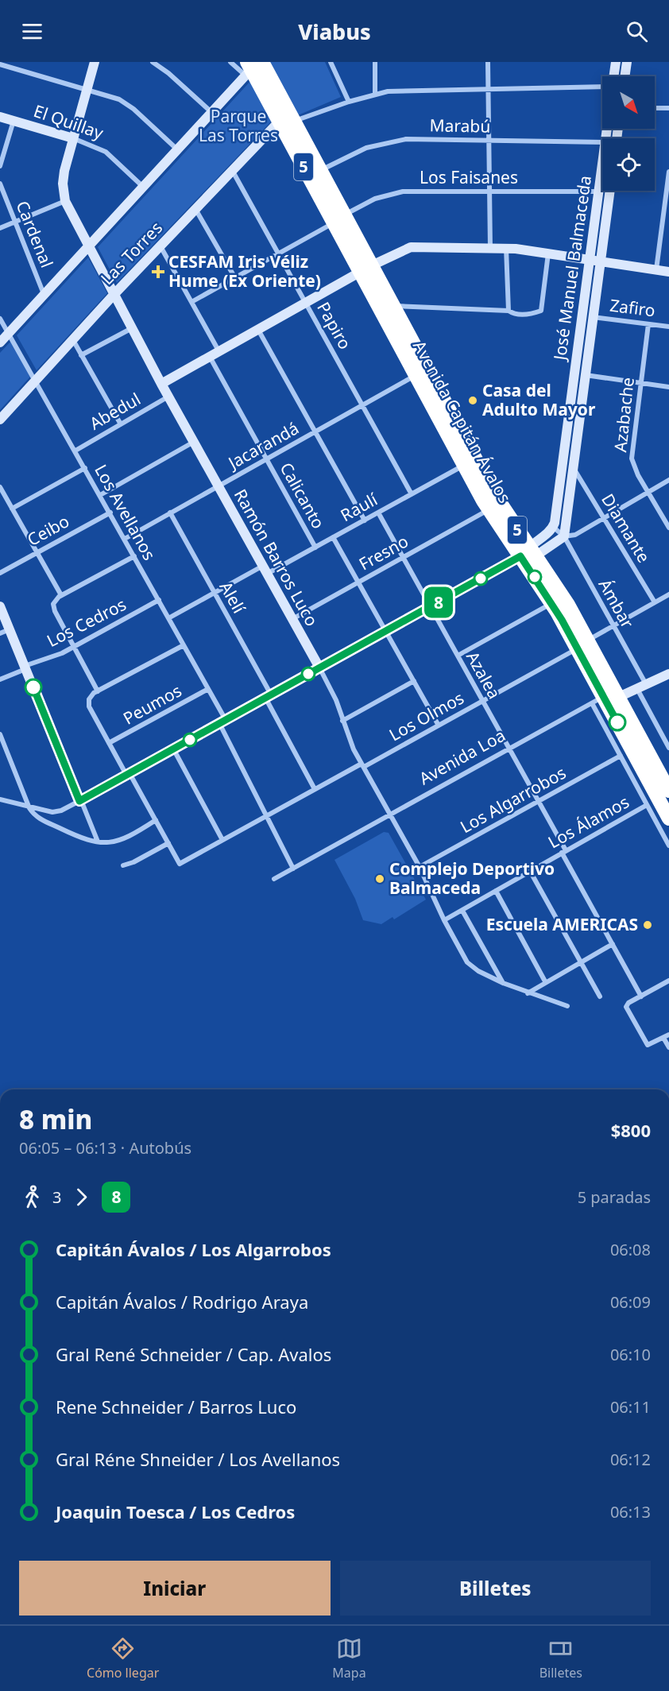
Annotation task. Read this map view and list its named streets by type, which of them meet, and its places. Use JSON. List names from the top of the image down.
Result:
{
  "streets": {
    "highway": ["5", "Avenida Capitán Ávalos"],
    "street": [
      "El Quillay",
      "Marabú",
      "Los Faisanes",
      "Cardenal",
      "Las Torres",
      "José Manuel Balmaceda",
      "Zafiro",
      "Papiro",
      "Abedul",
      "Azabache",
      "Jacarandá",
      "Calicanto",
      "Raulí",
      "Los Avellanos",
      "Diamante",
      "Ceibo",
      "Fresno",
      "Ramón Barros Luco",
      "Alelí",
      "Ámbar",
      "Los Cedros",
      "Azalea",
      "Peumos",
      "Los Olmos",
      "Avenida Loa",
      "Los Algarrobos",
      "Los Álamos"
    ]
  },
  "crossings": [
    ["El Quillay", "Ramón Barros Luco"],
    ["Marabú", "Avenida Capitán Ávalos"],
    ["Los Faisanes", "José Manuel Balmaceda"],
    ["Los Faisanes", "Papiro"],
    ["Los Faisanes", "Avenida Capitán Ávalos"],
    ["Las Torres", "Papiro"],
    ["Las Torres", "Avenida Capitán Ávalos"],
    ["Las Torres", "Los Avellanos"],
    ["Las Torres", "Ramón Barros Luco"],
    ["José Manuel Balmaceda", "Zafiro"],
    ["José Manuel Balmaceda", "Diamante"],
    ["José Manuel Balmaceda", "Ámbar"],
    ["Zafiro", "Azabache"],
    ["Papiro", "Jacarandá"],
    ["Papiro", "Raulí"],
    ["Abedul", "Los Avellanos"],
    ["Abedul", "Ramón Barros Luco"],
    ["Avenida Capitán Ávalos", "Jacarandá"],
    ["Avenida Capitán Ávalos", "Raulí"],
    ["Avenida Capitán Ávalos", "Fresno"],
    ["Avenida Capitán Ávalos", "Los Olmos"],
    ["Avenida Capitán Ávalos", "Avenida Loa"],
    ["Avenida Capitán Ávalos", "Los Algarrobos"],
    ["Avenida Capitán Ávalos", "Los Álamos"],
    ["Jacarandá", "Calicanto"],
    ["Jacarandá", "Los Avellanos"],
    ["Jacarandá", "Ramón Barros Luco"],
    ["Jacarandá", "Alelí"],
    ["Calicanto", "Raulí"],
    ["Calicanto", "Fresno"],
    ["Calicanto", "Los Olmos"],
    ["Raulí", "Los Avellanos"],
    ["Raulí", "Ramón Barros Luco"],
    ["Raulí", "Alelí"],
    ["Raulí", "Azalea"],
    ["Los Avellanos", "Ceibo"],
    ["Los Avellanos", "Los Cedros"],
    ["Los Avellanos", "Peumos"],
    ["Los Avellanos", "Los Olmos"],
    ["Los Avellanos", "Avenida Loa"],
    ["Diamante", "Los Olmos"],
    ["Fresno", "Ramón Barros Luco"],
    ["Fresno", "Azalea"],
    ["Ramón Barros Luco", "Los Olmos"],
    ["Ramón Barros Luco", "Avenida Loa"],
    ["Ramón Barros Luco", "Los Algarrobos"],
    ["Ramón Barros Luco", "Los Álamos"],
    ["Alelí", "Los Olmos"],
    ["Ámbar", "Los Olmos"],
    ["Ámbar", "Avenida Loa"],
    ["Azalea", "Los Olmos"],
    ["Azalea", "Avenida Loa"],
    ["Azalea", "Los Algarrobos"],
    ["Azalea", "Los Álamos"]
  ],
  "parks": ["Parque Las Torres"],
  "places": {
    "health": ["CESFAM Iris Véliz Hume (Ex Oriente)"],
    "other": ["Casa del Adulto Mayor", "Complejo Deportivo Balmaceda", "Escuela AMERICAS"]
  },
  "lines": ["bus line 8"],
  "north": "bottom right",
  "page": {
    "header": "Viabus",
    "on_map": "8",
    "heading": ["8 min", "06:05 – 06:13 · Autobús", "$800"],
    "legs": ["3", "8", "5 paradas"],
    "list": [
      {
        "name": "Capitán Ávalos / Los Algarrobos",
        "value": "06:08"
      },
      {
        "name": "Capitán Ávalos / Rodrigo Araya",
        "value": "06:09"
      },
      {
        "name": "Gral René Schneider / Cap. Avalos",
        "value": "06:10"
      },
      {
        "name": "Rene Schneider / Barros Luco",
        "value": "06:11"
      },
      {
        "name": "Gral Réne Shneider / Los Avellanos",
        "value": "06:12"
      },
      {
        "name": "Joaquin Toesca / Los Cedros",
        "value": "06:13"
      }
    ],
    "buttons": ["Iniciar", "Billetes"],
    "tabs": ["Cómo llegar", "Mapa", "Billetes"]
  }
}
